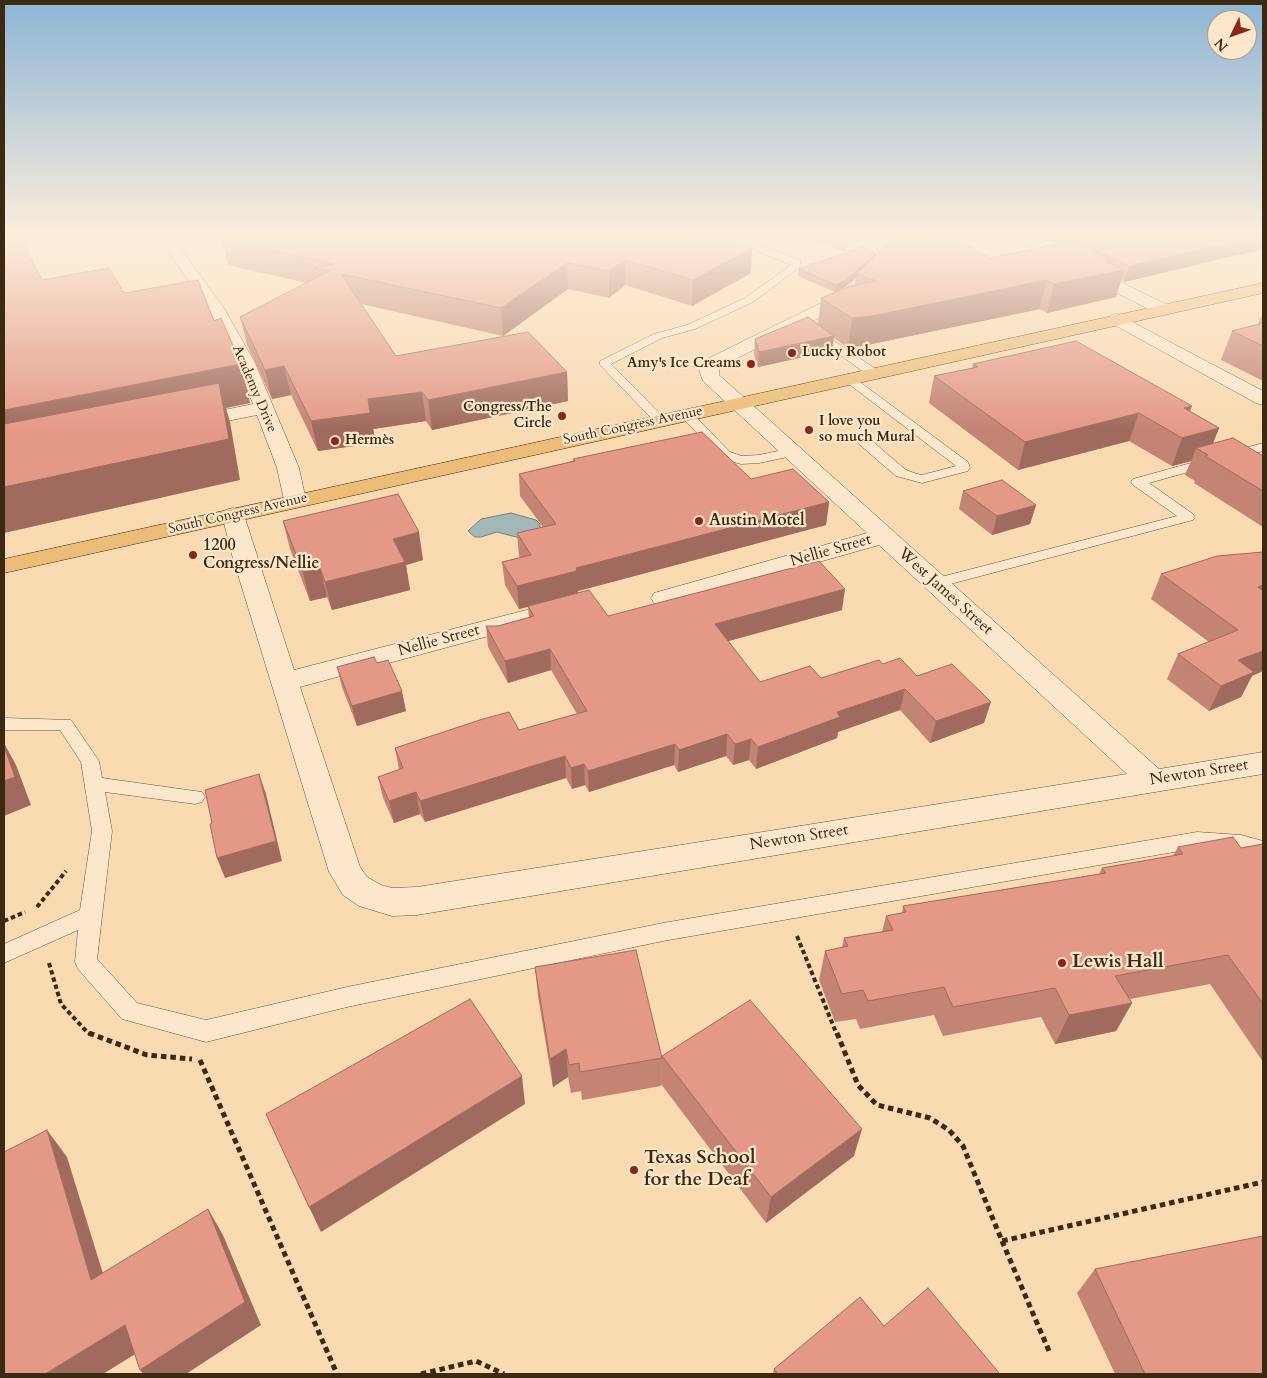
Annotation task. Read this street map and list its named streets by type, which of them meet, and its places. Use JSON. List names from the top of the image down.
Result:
{
  "streets": {
    "main road": ["South Congress Avenue"],
    "street": [
      "Academy Drive",
      "Nellie Street",
      "West James Street",
      "Newton Street"
    ]
  },
  "crossings": [
    ["Academy Drive", "South Congress Avenue"],
    ["South Congress Avenue", "West James Street"],
    ["Nellie Street", "West James Street"],
    ["Nellie Street", "Newton Street"],
    ["West James Street", "Newton Street"]
  ],
  "places": [
    "Lucky Robot",
    "Amy's Ice Creams",
    "Congress/The Circle",
    "I love you so much Mural",
    "Hermès",
    "Austin Motel",
    "1200 Congress/Nellie",
    "Lewis Hall",
    "Texas School for the Deaf"
  ],
  "north": "bottom left"
}
